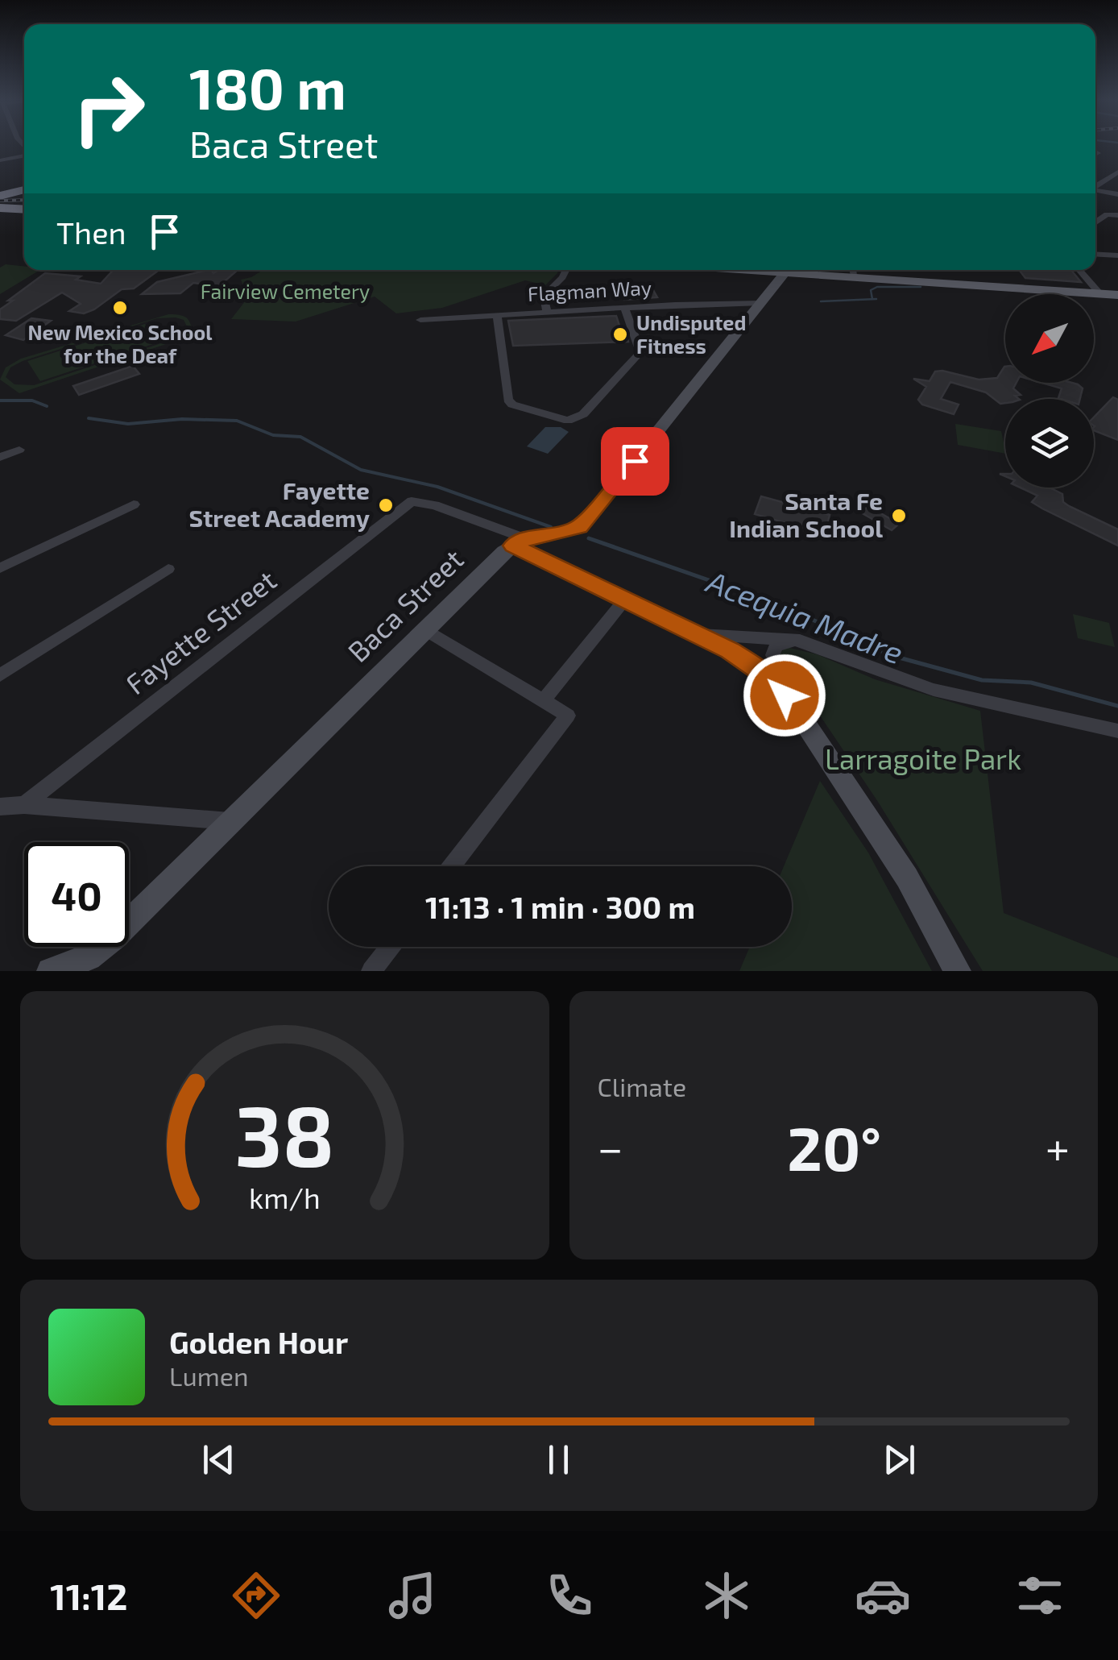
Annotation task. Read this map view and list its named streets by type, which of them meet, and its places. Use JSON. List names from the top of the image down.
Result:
{
  "streets": {
    "street": ["Flagman Way", "Baca Street", "Fayette Street"]
  },
  "crossings": [
    ["Baca Street", "Fayette Street"]
  ],
  "water": ["Acequia Madre"],
  "parks": ["Fairview Cemetery", "Larragoite Park"],
  "places": [
    "New Mexico School for the Deaf",
    "Undisputed Fitness",
    "Fayette Street Academy",
    "Santa Fe Indian School"
  ],
  "north": "bottom left",
  "page": {
    "turn": ["180 m", "Baca Street"],
    "then": "Then",
    "limit": "40",
    "trip": "11:13 · 1 min · 300 m",
    "tile": "Climate",
    "heat": ["−", "20°", "+"],
    "song": ["Golden Hour", "Lumen"],
    "tabs": "11:12",
    "gauge": ["38", "km/h"]
  }
}
